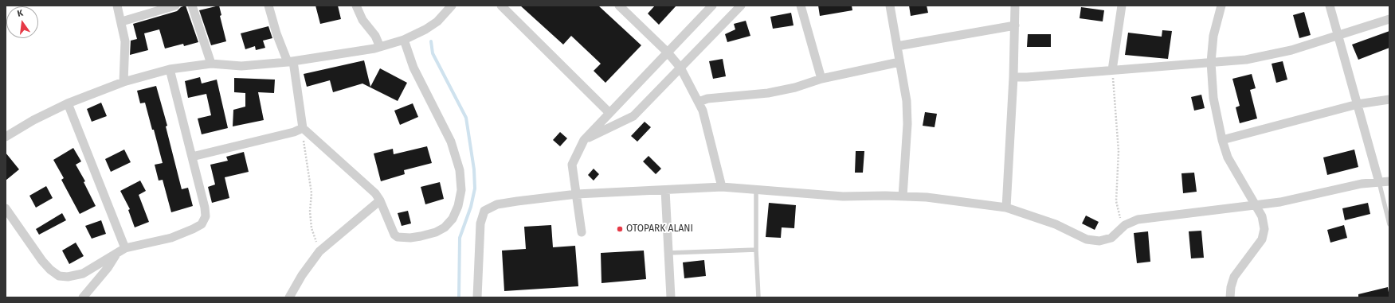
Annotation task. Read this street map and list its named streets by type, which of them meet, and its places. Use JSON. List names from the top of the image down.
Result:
{
  "places": ["OTOPARK ALANI"],
  "north": "top"
}
